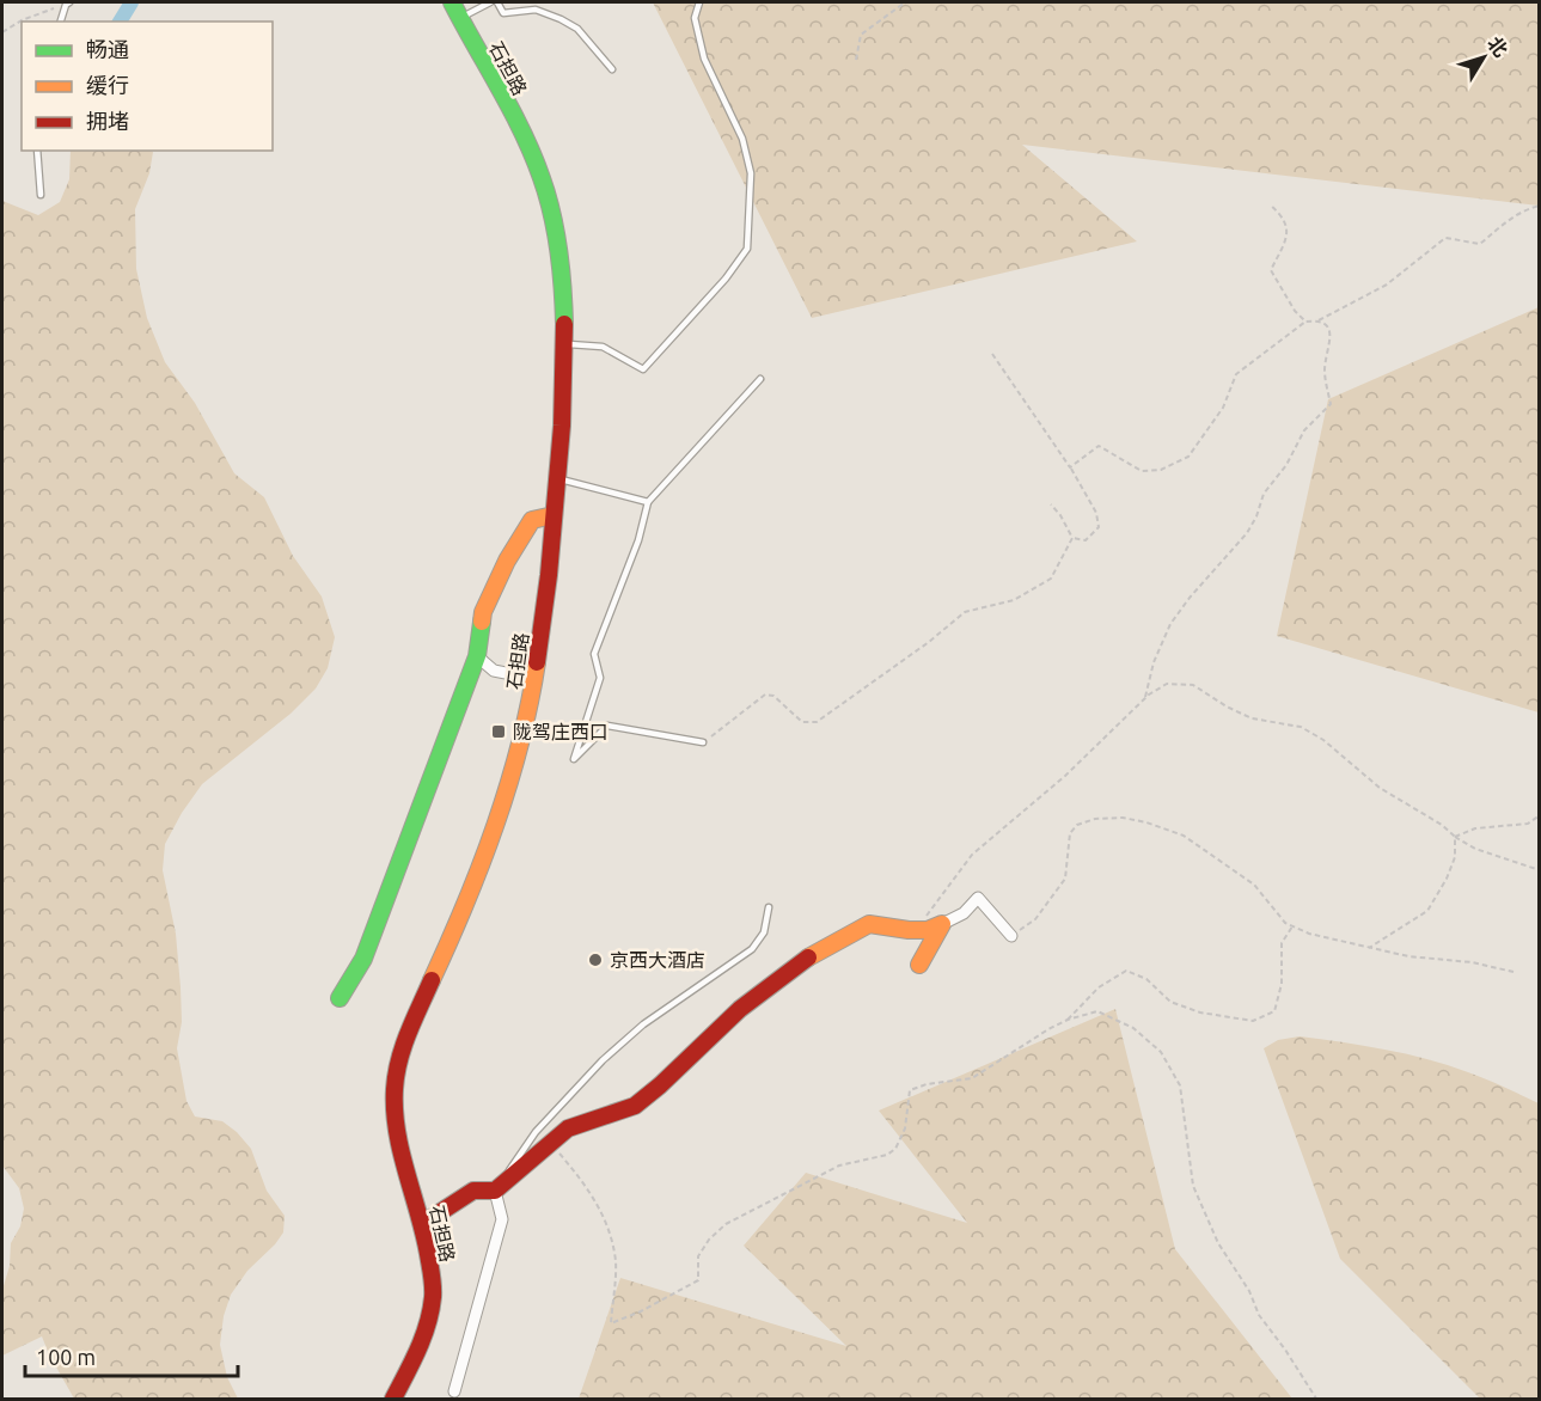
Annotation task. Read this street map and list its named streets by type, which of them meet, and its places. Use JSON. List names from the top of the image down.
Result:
{
  "streets": {
    "main road": ["石担路"]
  },
  "places": {
    "transit": ["陇驾庄西口"],
    "other": ["京西大酒店"]
  },
  "legend": ["畅通", "缓行", "拥堵"],
  "scale_bar": "100 m",
  "north": "top right"
}
